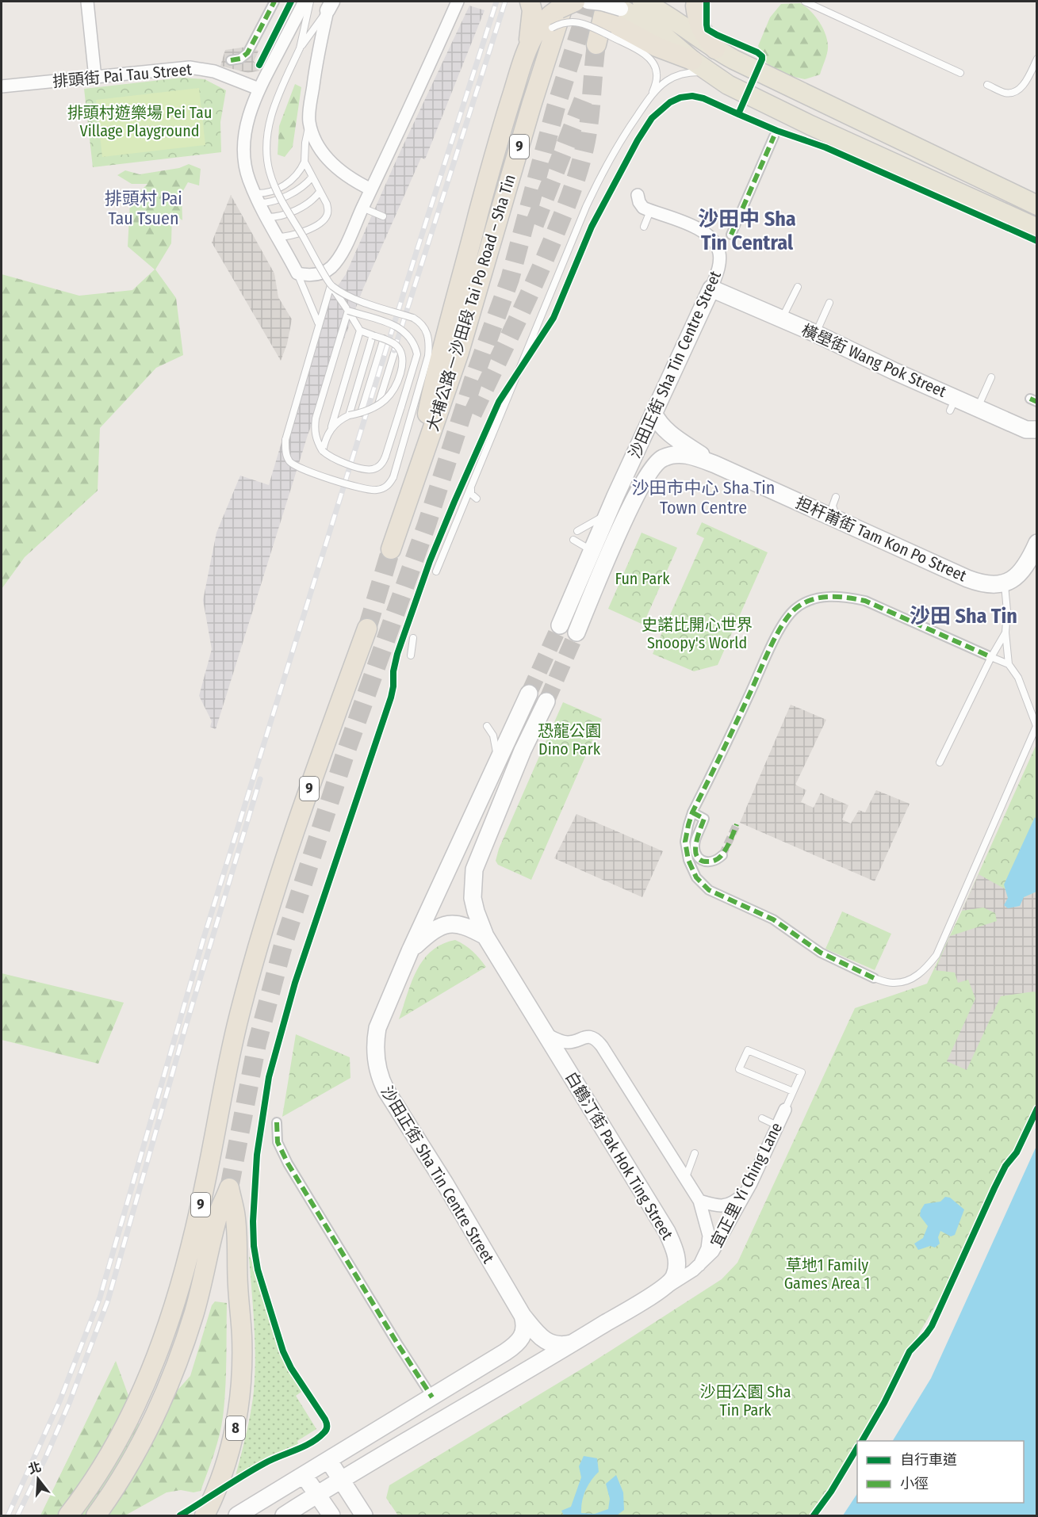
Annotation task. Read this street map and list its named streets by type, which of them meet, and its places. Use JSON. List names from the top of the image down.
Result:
{
  "streets": {
    "highway": ["9", "大埔公路－沙田段 Tai Po Road – Sha Tin", "8"],
    "main road": [
      "橫壆街 Wang Pok Street",
      "沙田正街 Sha Tin Centre Street",
      "担杆莆街 Tam Kon Po Street",
      "白鶴汀街 Pak Hok Ting Street"
    ],
    "street": ["排頭街 Pai Tau Street", "宜正里 Yi Ching Lane"]
  },
  "crossings": [
    ["9", "8"],
    ["橫壆街 Wang Pok Street", "沙田正街 Sha Tin Centre Street"],
    ["沙田正街 Sha Tin Centre Street", "白鶴汀街 Pak Hok Ting Street"],
    ["白鶴汀街 Pak Hok Ting Street", "宜正里 Yi Ching Lane"]
  ],
  "districts": [
    "排頭村 Pai Tau Tsuen",
    "沙田中 Sha Tin Central",
    "沙田市中心 Sha Tin Town Centre",
    "沙田 Sha Tin"
  ],
  "parks": [
    "排頭村遊樂場 Pei Tau Village Playground",
    "Fun Park",
    "史諾比開心世界 Snoopy's World",
    "恐龍公園 Dino Park",
    "草地1 Family Games Area 1",
    "沙田公園 Sha Tin Park"
  ],
  "legend": ["自行車道", "小徑"],
  "north": "top"
}
